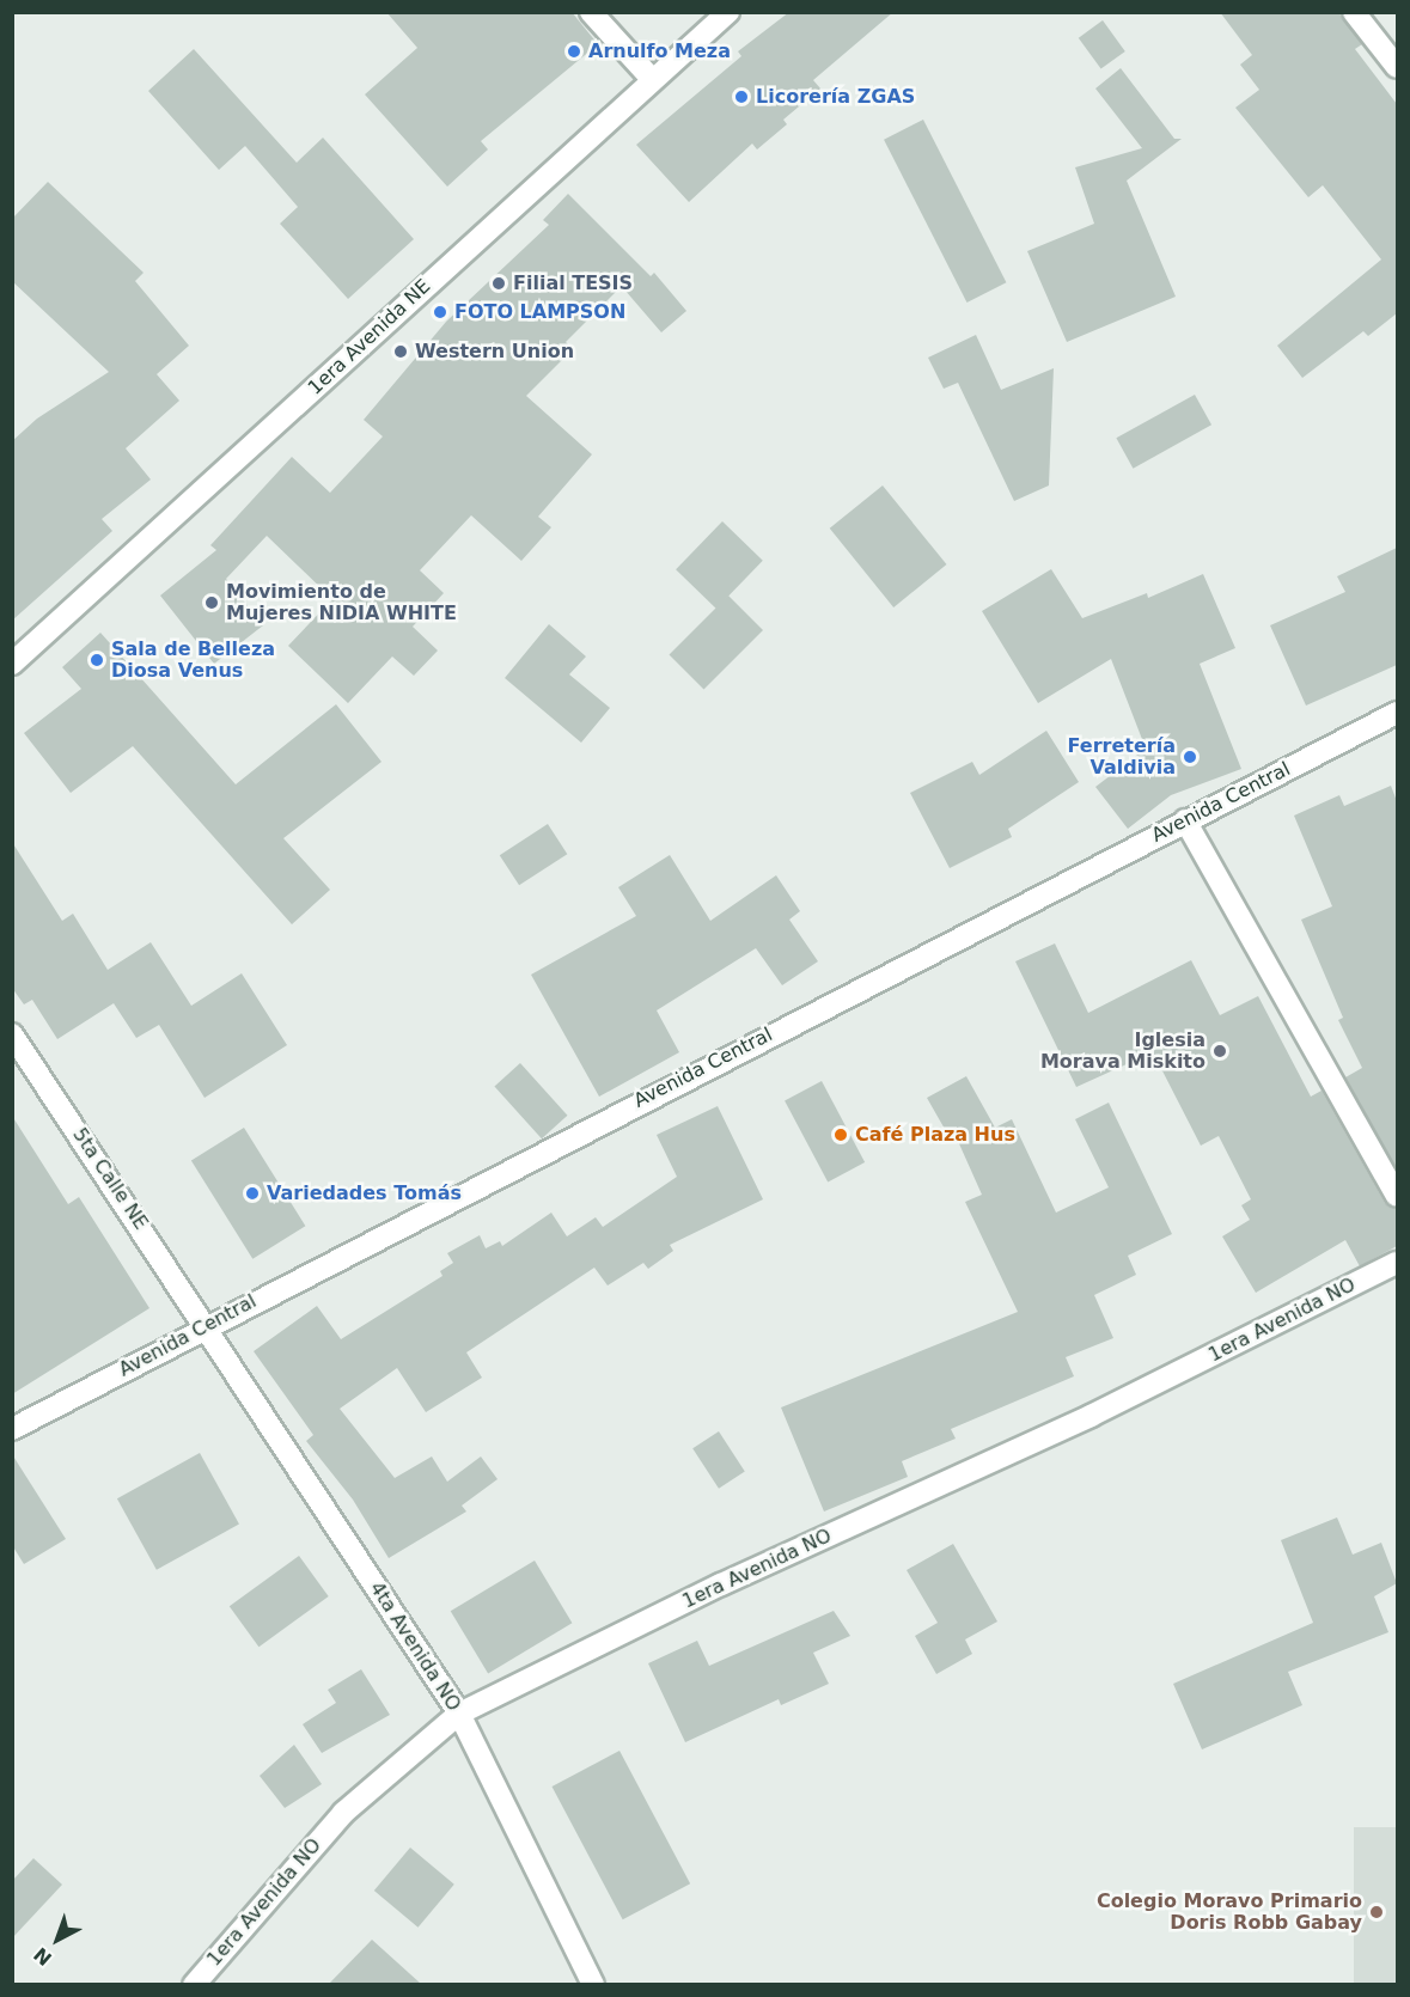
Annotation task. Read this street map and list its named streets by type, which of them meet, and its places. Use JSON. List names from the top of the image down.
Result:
{
  "streets": {
    "street": [
      "1era Avenida NE",
      "Avenida Central",
      "5ta Calle NE",
      "1era Avenida NO",
      "4ta Avenida NO"
    ]
  },
  "crossings": [
    ["Avenida Central", "5ta Calle NE"],
    ["Avenida Central", "4ta Avenida NO"],
    ["5ta Calle NE", "4ta Avenida NO"],
    ["1era Avenida NO", "4ta Avenida NO"]
  ],
  "places": [
    "Arnulfo Meza",
    "Licorería ZGAS",
    "Filial TESIS",
    "FOTO LAMPSON",
    "Western Union",
    "Movimiento de Mujeres NIDIA WHITE",
    "Sala de Belleza Diosa Venus",
    "Ferretería Valdivia",
    "Iglesia Morava Miskito",
    "Café Plaza Hus",
    "Variedades Tomás",
    "Colegio Moravo Primario Doris Robb Gabay"
  ],
  "north": "bottom left"
}
